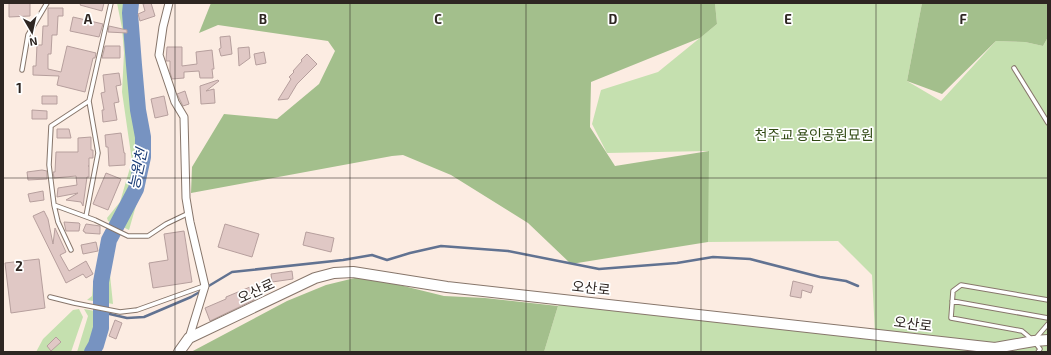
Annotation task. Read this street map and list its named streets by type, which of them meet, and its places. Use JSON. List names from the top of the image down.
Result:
{
  "streets": {
    "street": ["오산로"]
  },
  "water": ["능원천"],
  "parks": ["천주교 용인공원묘원"],
  "north": "bottom",
  "grid": {
    "columns": [
      "A",
      "B",
      "C",
      "D",
      "E",
      "F"
    ],
    "rows": ["1", "2"]
  }
}
